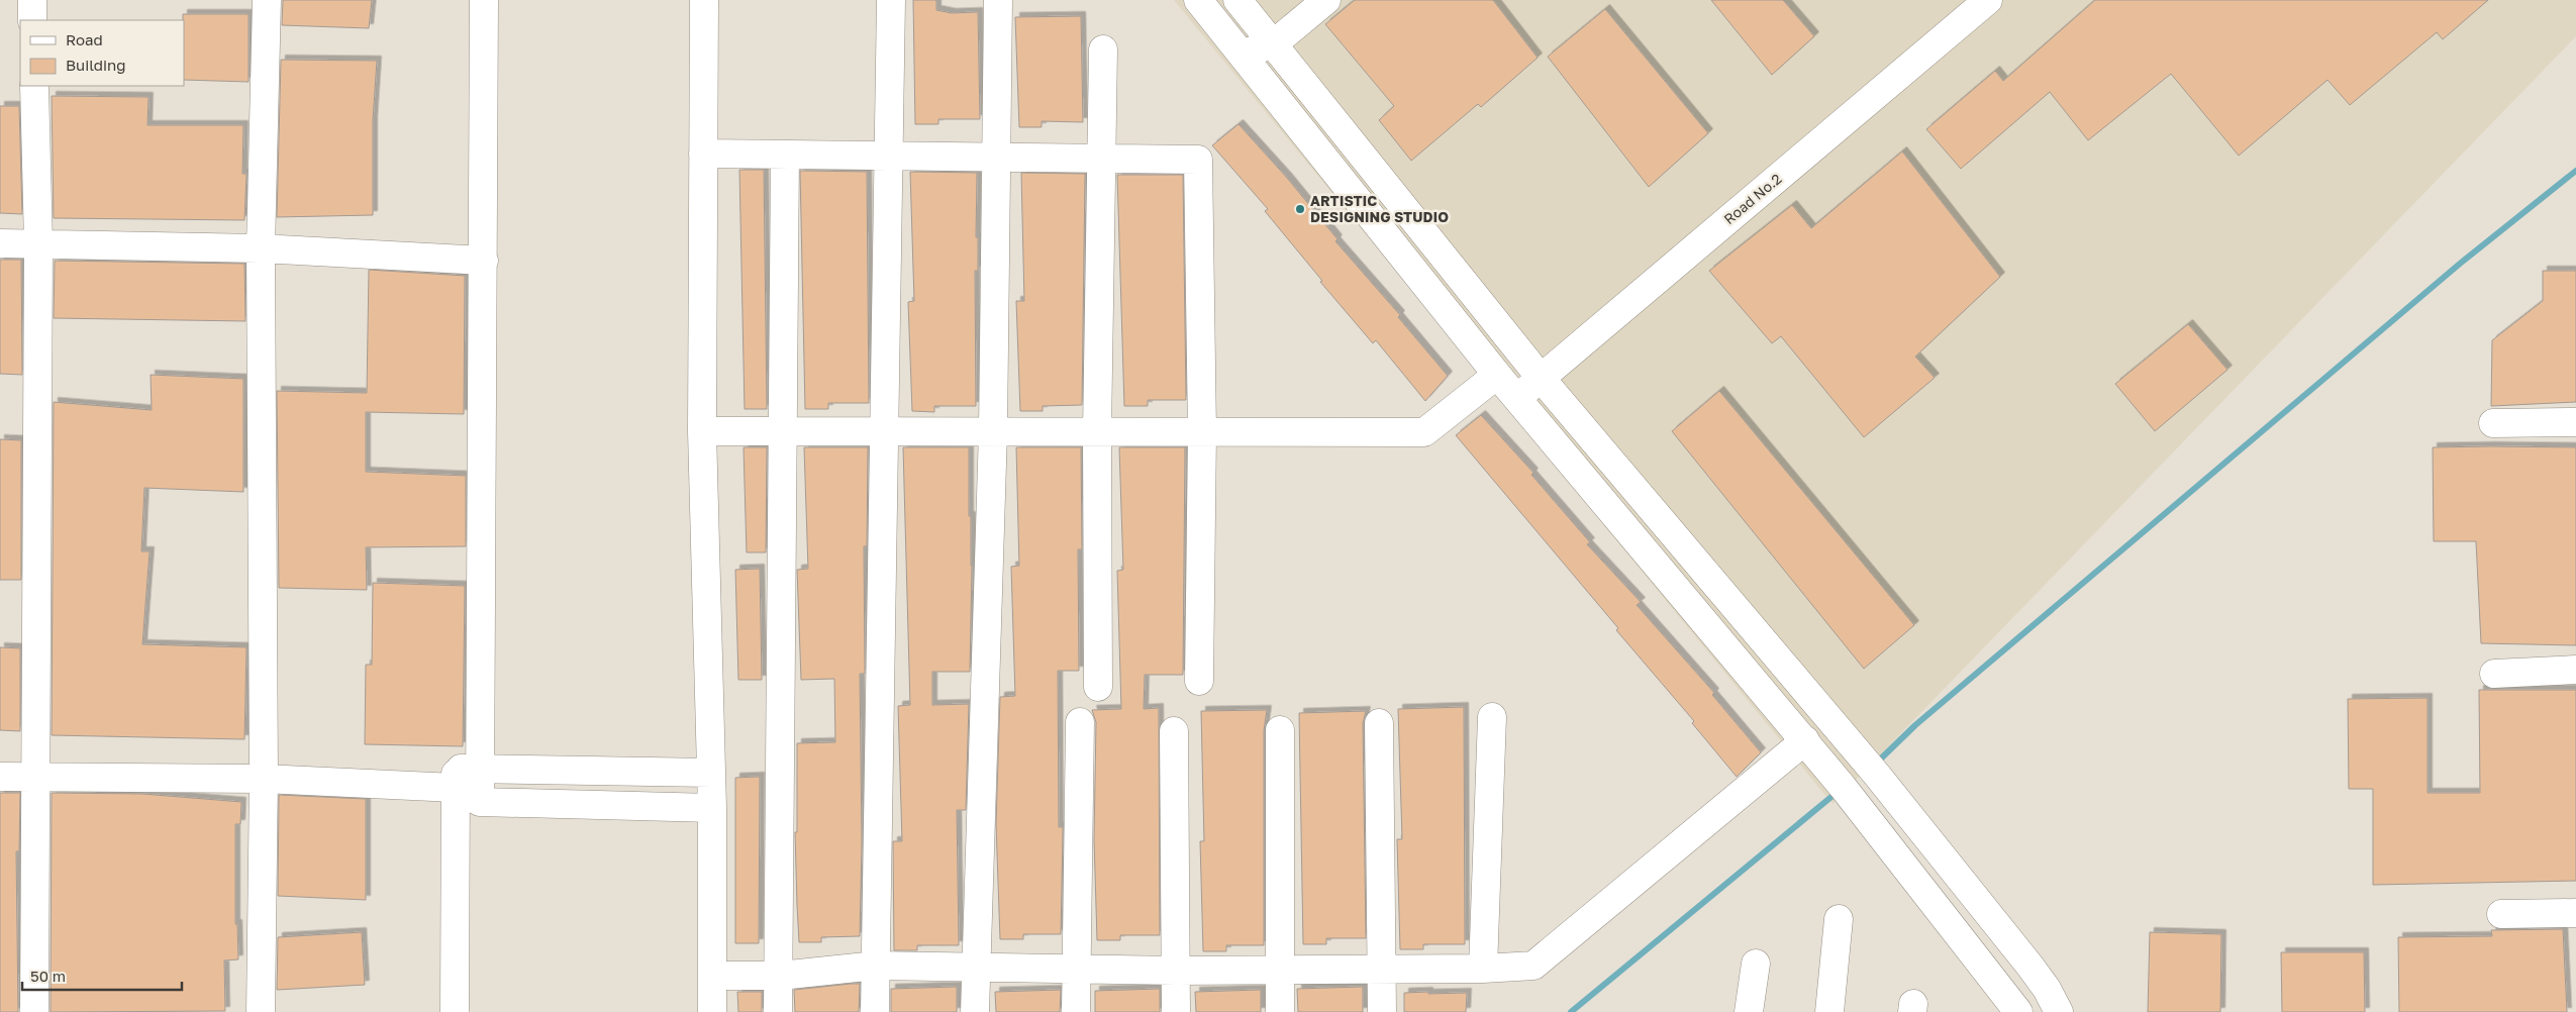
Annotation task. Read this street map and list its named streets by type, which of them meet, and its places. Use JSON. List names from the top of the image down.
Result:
{
  "streets": {
    "street": ["Road No.2"]
  },
  "places": ["ARTISTIC DESIGNING STUDIO"],
  "legend": ["Road", "Building"],
  "scale_bar": "50 m"
}
